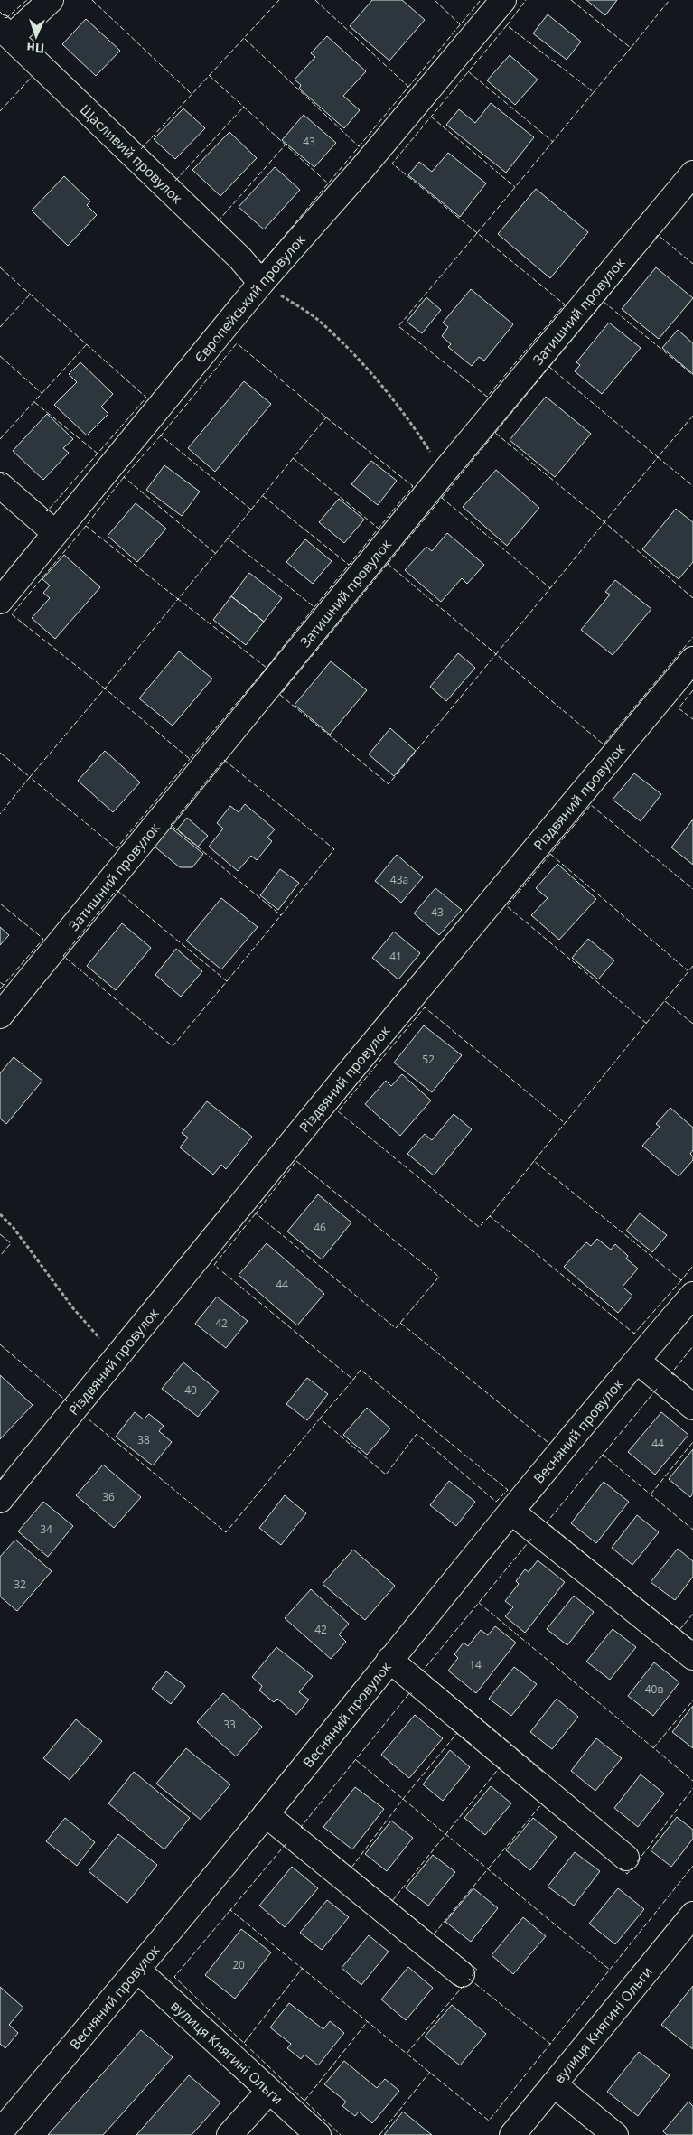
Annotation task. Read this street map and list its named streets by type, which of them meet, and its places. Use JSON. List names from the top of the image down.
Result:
{
  "streets": {
    "street": [
      "Щасливий провулок",
      "Європейський провулок",
      "Затишний провулок",
      "Різдвяний провулок",
      "Весняний провулок",
      "вулиця Княгині Ольги"
    ]
  },
  "crossings": [
    ["Щасливий провулок", "Європейський провулок"],
    ["Весняний провулок", "вулиця Княгині Ольги"]
  ],
  "house_numbers": [
    "43",
    "43а",
    "43",
    "41",
    "52",
    "46",
    "44",
    "42",
    "40",
    "38",
    "44",
    "36",
    "34",
    "32",
    "42",
    "14",
    "40в",
    "33",
    "20"
  ],
  "north": "bottom"
}
